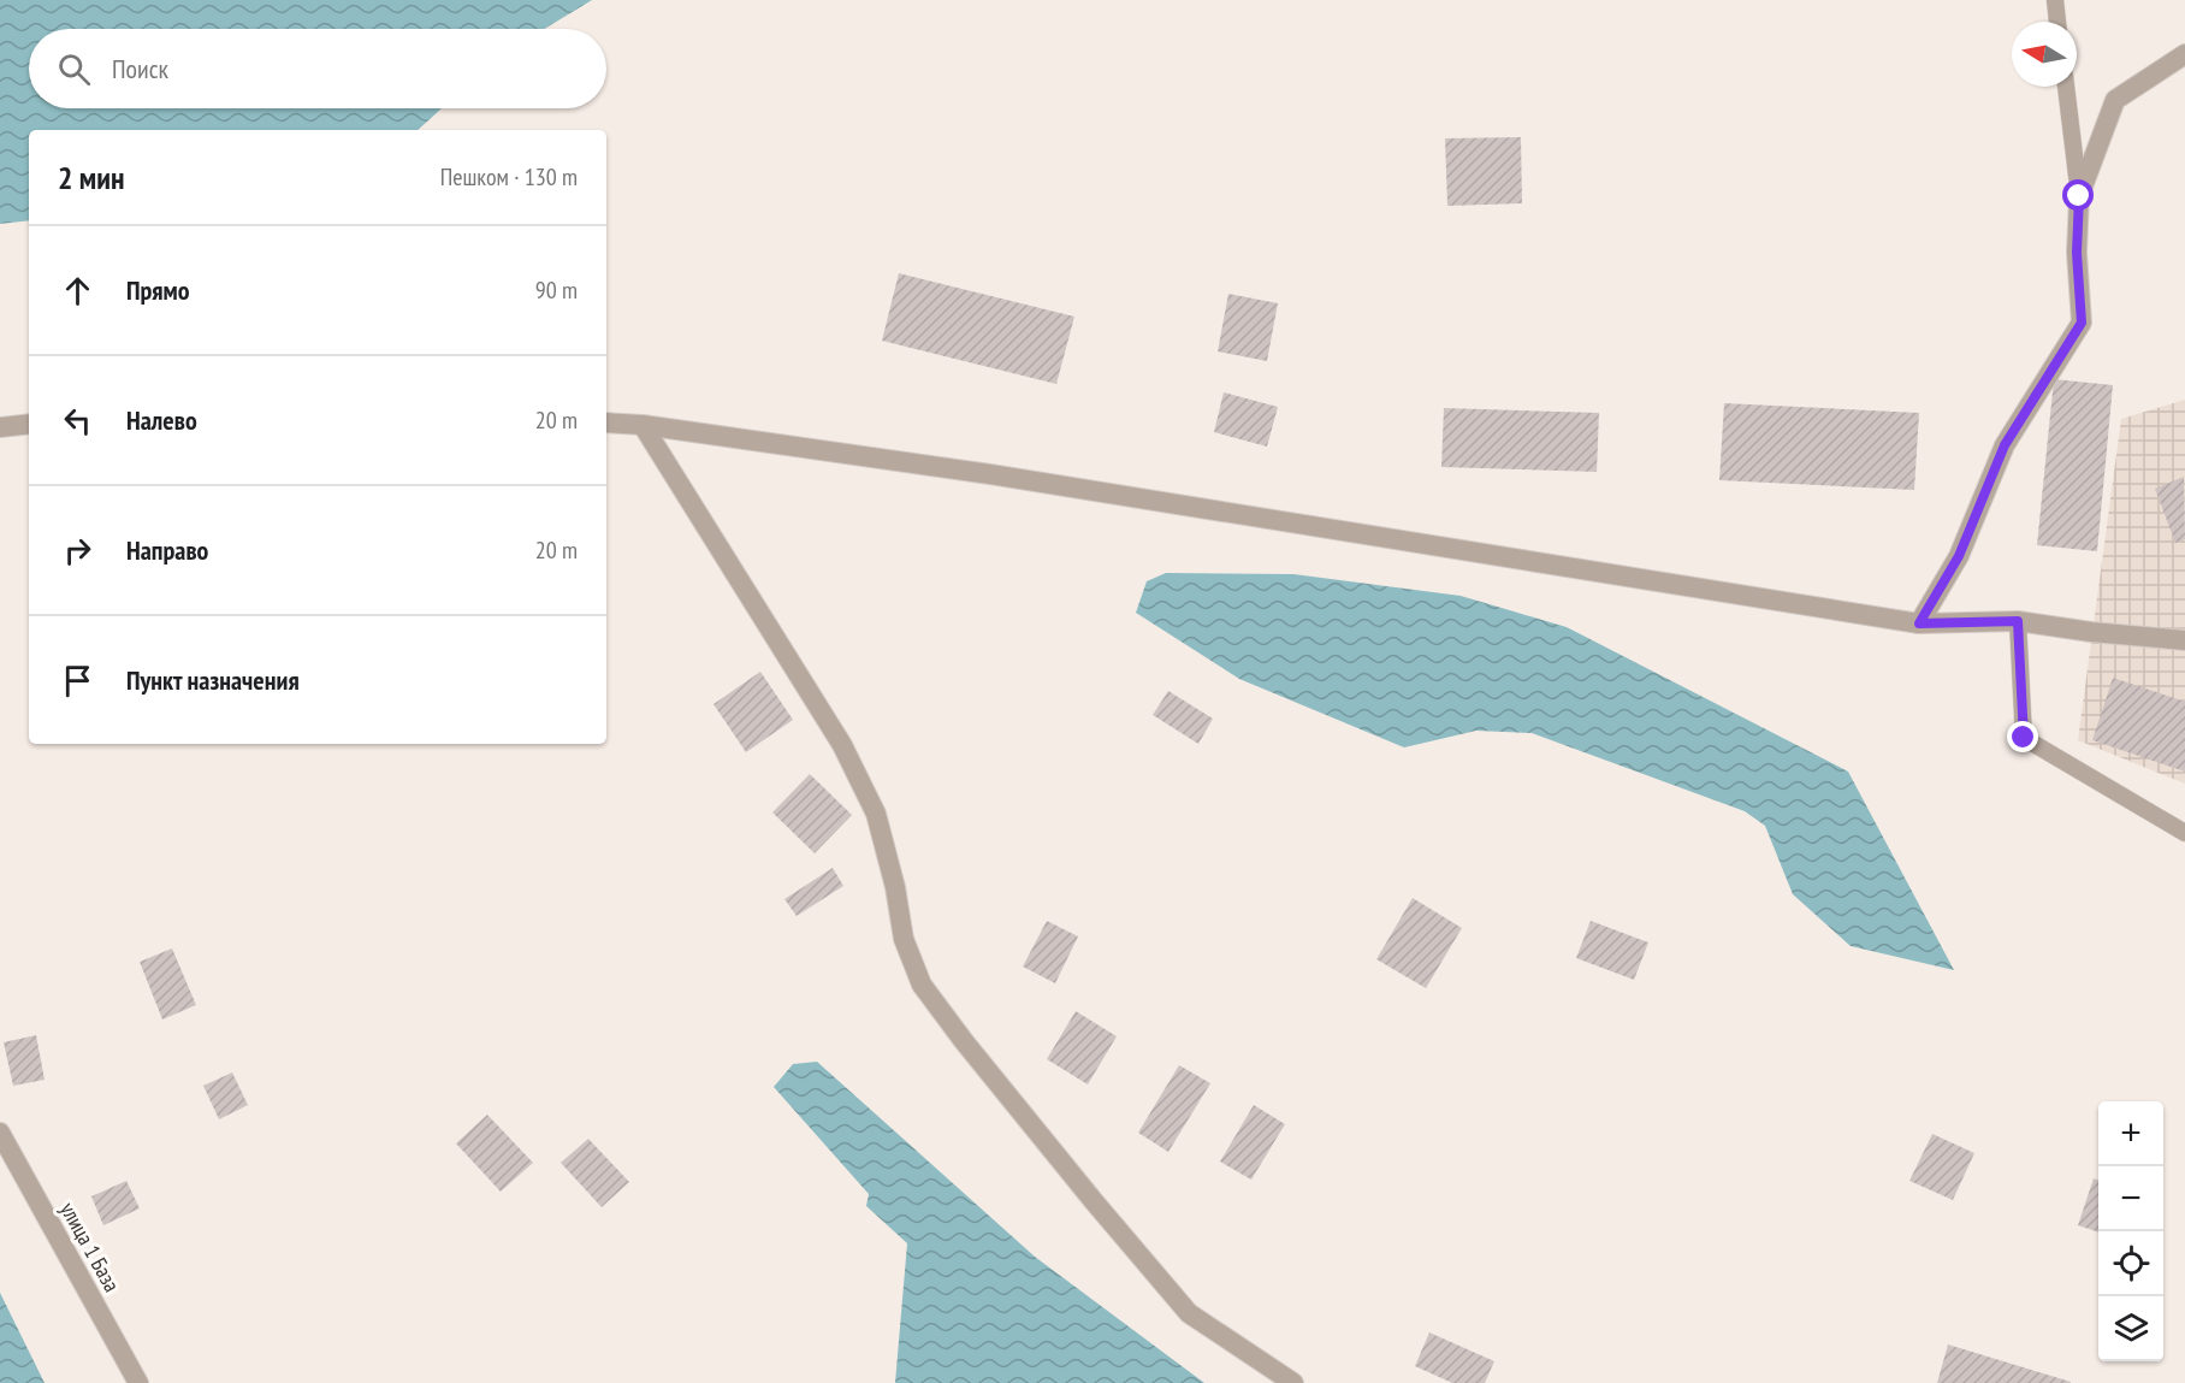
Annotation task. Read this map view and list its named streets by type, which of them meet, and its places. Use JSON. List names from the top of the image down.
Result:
{
  "streets": {
    "street": ["улица 1 База"]
  },
  "north": "left",
  "page": {
    "search": "Поиск",
    "heading": ["2 мин", "Пешком · 130 m"],
    "list": [
      ["Прямо", "90 m"],
      ["Налево", "20 m"],
      ["Направо", "20 m"],
      "Пункт назначения"
    ],
    "map_buttons": ["+", "−"]
  }
}
